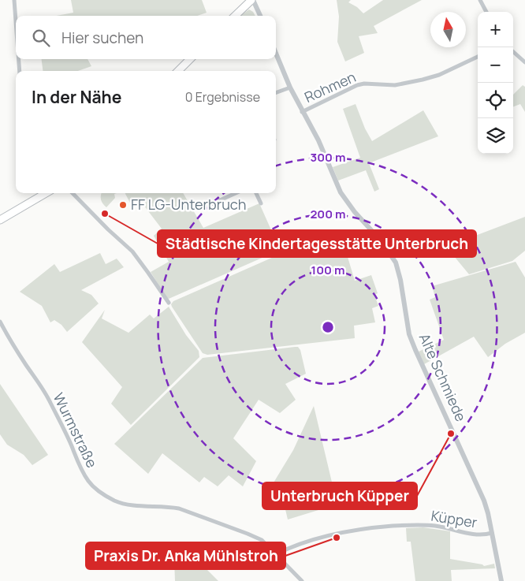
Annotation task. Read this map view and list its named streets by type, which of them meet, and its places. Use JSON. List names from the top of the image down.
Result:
{
  "streets": {
    "street": [
      "Rohmen",
      "Alte Schmiede",
      "Wurmstraße",
      "Küpper"
    ]
  },
  "crossings": [
    ["Rohmen", "Alte Schmiede"],
    ["Alte Schmiede", "Küpper"],
    ["Wurmstraße", "Küpper"]
  ],
  "places": [
    "FF LG-Unterbruch",
    "Städtische Kindertagesstätte Unterbruch",
    "Unterbruch Küpper",
    "Praxis Dr. Anka Mühlstroh"
  ],
  "north": "top",
  "page": {
    "map_buttons": ["+", "−"],
    "search": "Hier suchen",
    "heading": ["In der Nähe", "0 Ergebnisse"]
  },
  "rings": ["300 m", "200 m", "100 m"]
}
